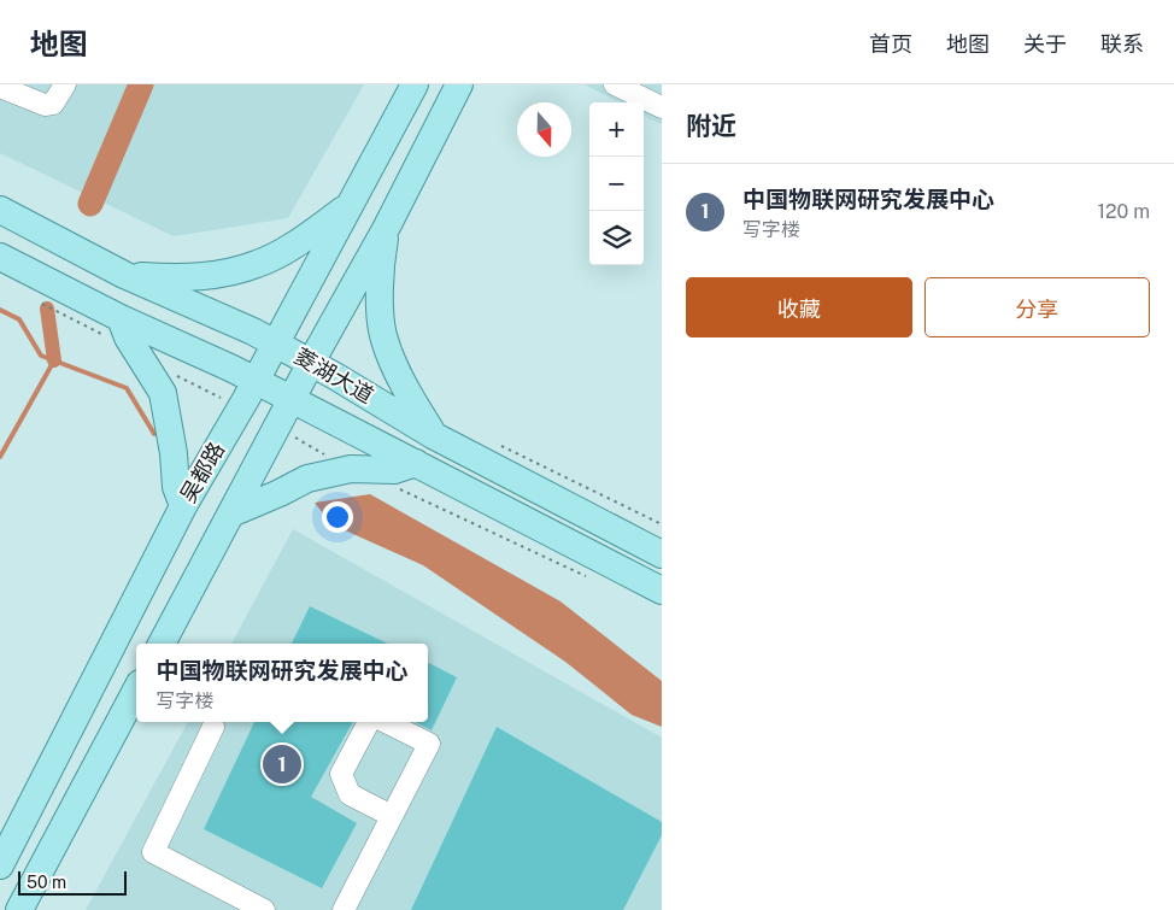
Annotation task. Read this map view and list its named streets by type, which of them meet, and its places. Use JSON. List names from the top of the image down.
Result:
{
  "streets": {
    "main road": ["菱湖大道", "吴都路"]
  },
  "crossings": [
    ["菱湖大道", "吴都路"]
  ],
  "scale_bar": "50 m",
  "north": "bottom",
  "page": {
    "header": "地图",
    "nav": [
      "首页",
      "地图",
      "关于",
      "联系"
    ],
    "heading": "附近",
    "map_buttons": ["+", "−"],
    "list": [
      {
        "mark": "1",
        "name": "中国物联网研究发展中心",
        "note": "写字楼",
        "value": "120 m"
      }
    ],
    "buttons": ["收藏", "分享"],
    "popup": ["中国物联网研究发展中心", "写字楼"],
    "pins": "1",
    "scale": "50 m"
  }
}
